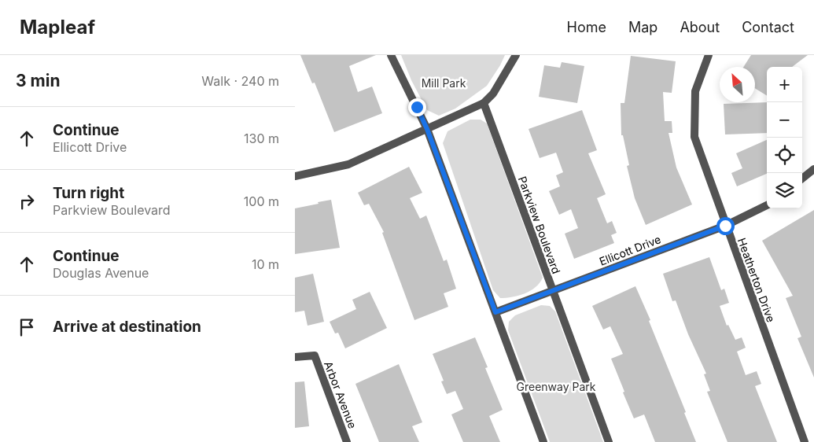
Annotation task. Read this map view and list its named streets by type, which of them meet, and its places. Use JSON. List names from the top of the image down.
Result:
{
  "streets": {
    "street": [
      "Parkview Boulevard",
      "Ellicott Drive",
      "Heatherton Drive",
      "Arbor Avenue"
    ]
  },
  "crossings": [
    ["Parkview Boulevard", "Ellicott Drive"],
    ["Ellicott Drive", "Heatherton Drive"]
  ],
  "parks": ["Mill Park", "Greenway Park"],
  "north": "top left",
  "page": {
    "header": "Mapleaf",
    "nav": [
      "Home",
      "Map",
      "About",
      "Contact"
    ],
    "heading": ["3 min", "Walk · 240 m"],
    "map_buttons": ["+", "−"],
    "list": [
      ["Continue", "Ellicott Drive", "130 m"],
      ["Turn right", "Parkview Boulevard", "100 m"],
      ["Continue", "Douglas Avenue", "10 m"],
      "Arrive at destination"
    ]
  }
}
